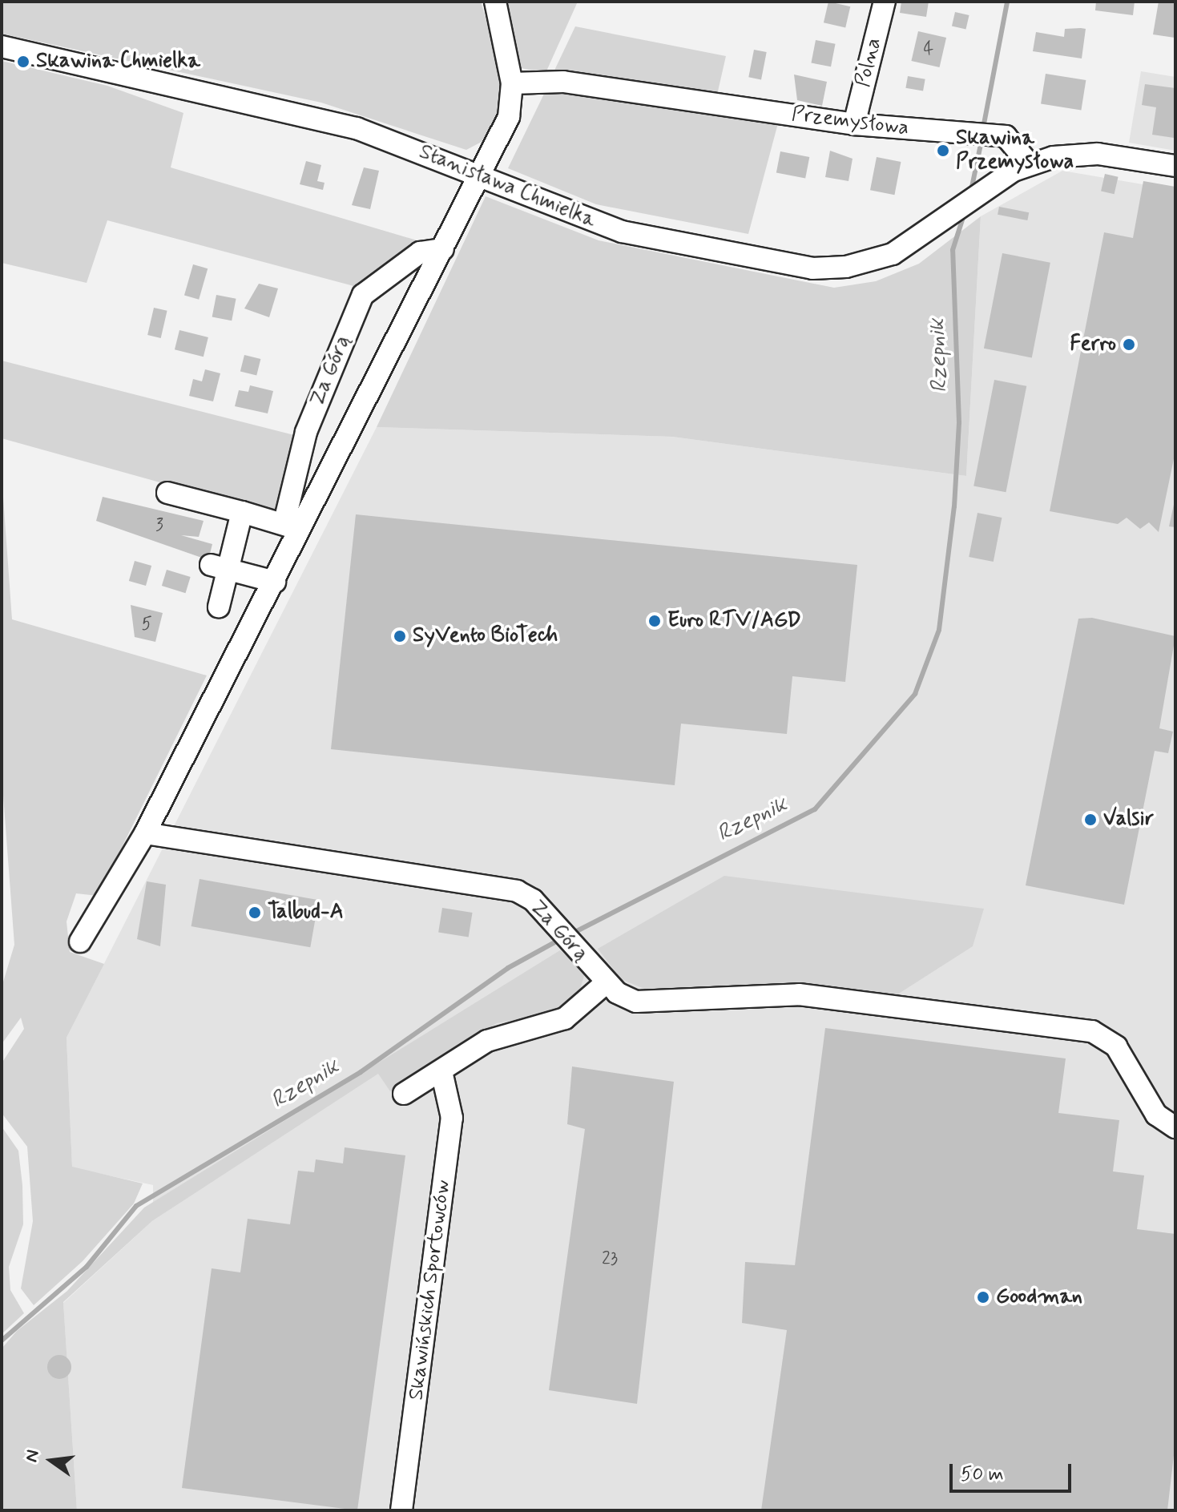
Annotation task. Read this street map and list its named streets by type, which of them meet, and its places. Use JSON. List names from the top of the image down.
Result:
{
  "streets": {
    "street": [
      "Polna",
      "Przemysłowa",
      "Stanisława Chmielka",
      "Za Górą",
      "Skawińskich Sportowców"
    ]
  },
  "crossings": [
    ["Polna", "Przemysłowa"],
    ["Przemysłowa", "Stanisława Chmielka"],
    ["Przemysłowa", "Za Górą"],
    ["Stanisława Chmielka", "Za Górą"]
  ],
  "water": ["Rzepnik"],
  "places": [
    "Skawina Chmielka",
    "Skawina Przemysłowa",
    "Ferro",
    "Euro RTV/AGD",
    "SyVento BioTech",
    "Valsir",
    "Talbud-A",
    "Goodman"
  ],
  "house_numbers": [
    "4",
    "3",
    "5",
    "23"
  ],
  "scale_bar": "50 m",
  "north": "left"
}
